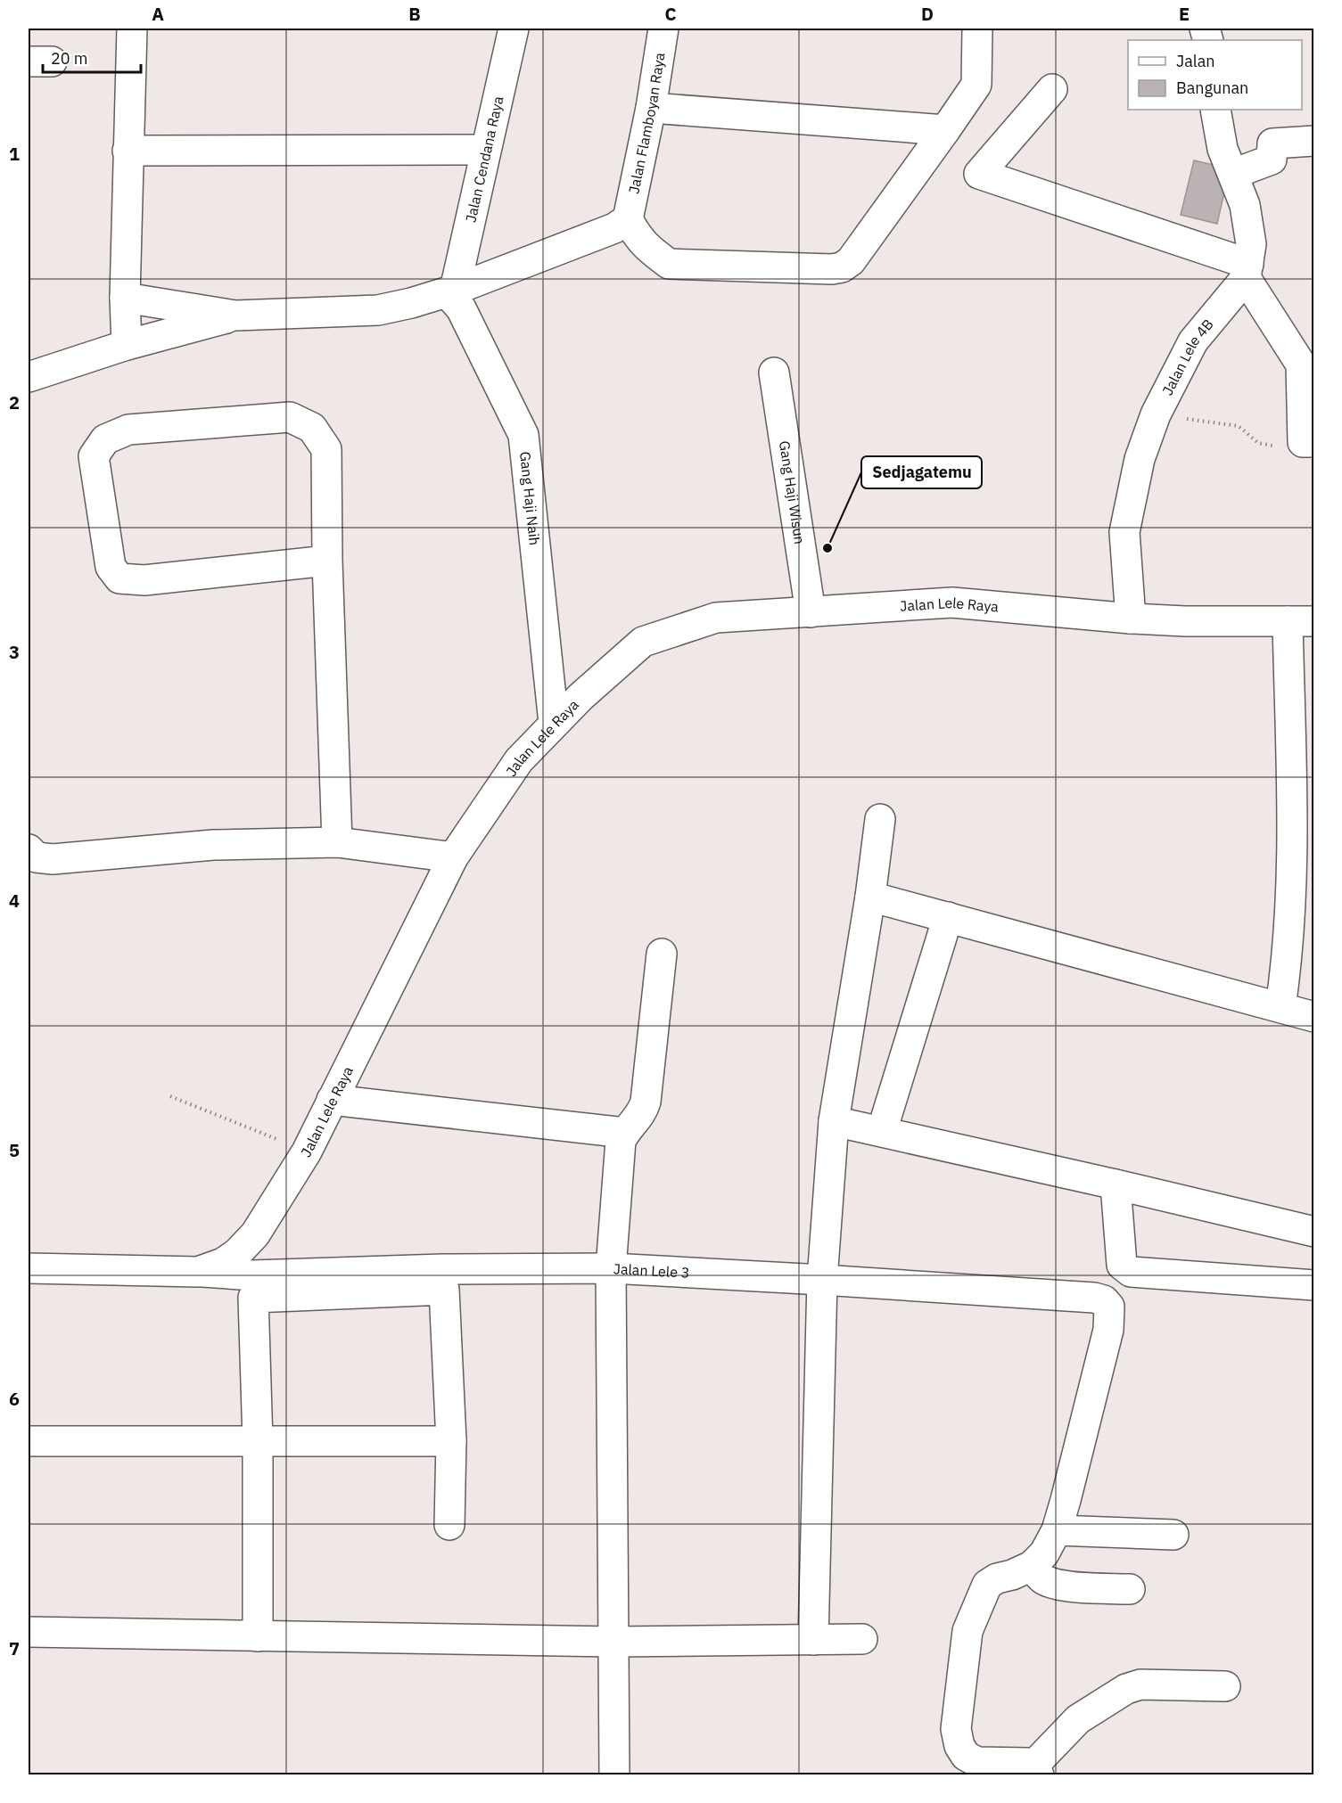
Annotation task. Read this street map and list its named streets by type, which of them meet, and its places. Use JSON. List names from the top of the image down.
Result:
{
  "streets": {
    "street": [
      "Jalan Flamboyan Raya",
      "Jalan Cendana Raya",
      "Jalan Lele 4B",
      "Gang Haji Wisun",
      "Gang Haji Naih",
      "Jalan Lele Raya",
      "Jalan Lele 3"
    ]
  },
  "crossings": [
    ["Jalan Cendana Raya", "Gang Haji Naih"],
    ["Jalan Lele 4B", "Jalan Lele Raya"],
    ["Gang Haji Wisun", "Jalan Lele Raya"],
    ["Gang Haji Naih", "Jalan Lele Raya"],
    ["Jalan Lele Raya", "Jalan Lele 3"]
  ],
  "places": ["Sedjagatemu"],
  "legend": ["Jalan", "Bangunan"],
  "scale_bar": "20 m",
  "grid": {
    "columns": [
      "A",
      "B",
      "C",
      "D",
      "E"
    ],
    "rows": [
      "1",
      "2",
      "3",
      "4",
      "5",
      "6",
      "7"
    ]
  }
}
